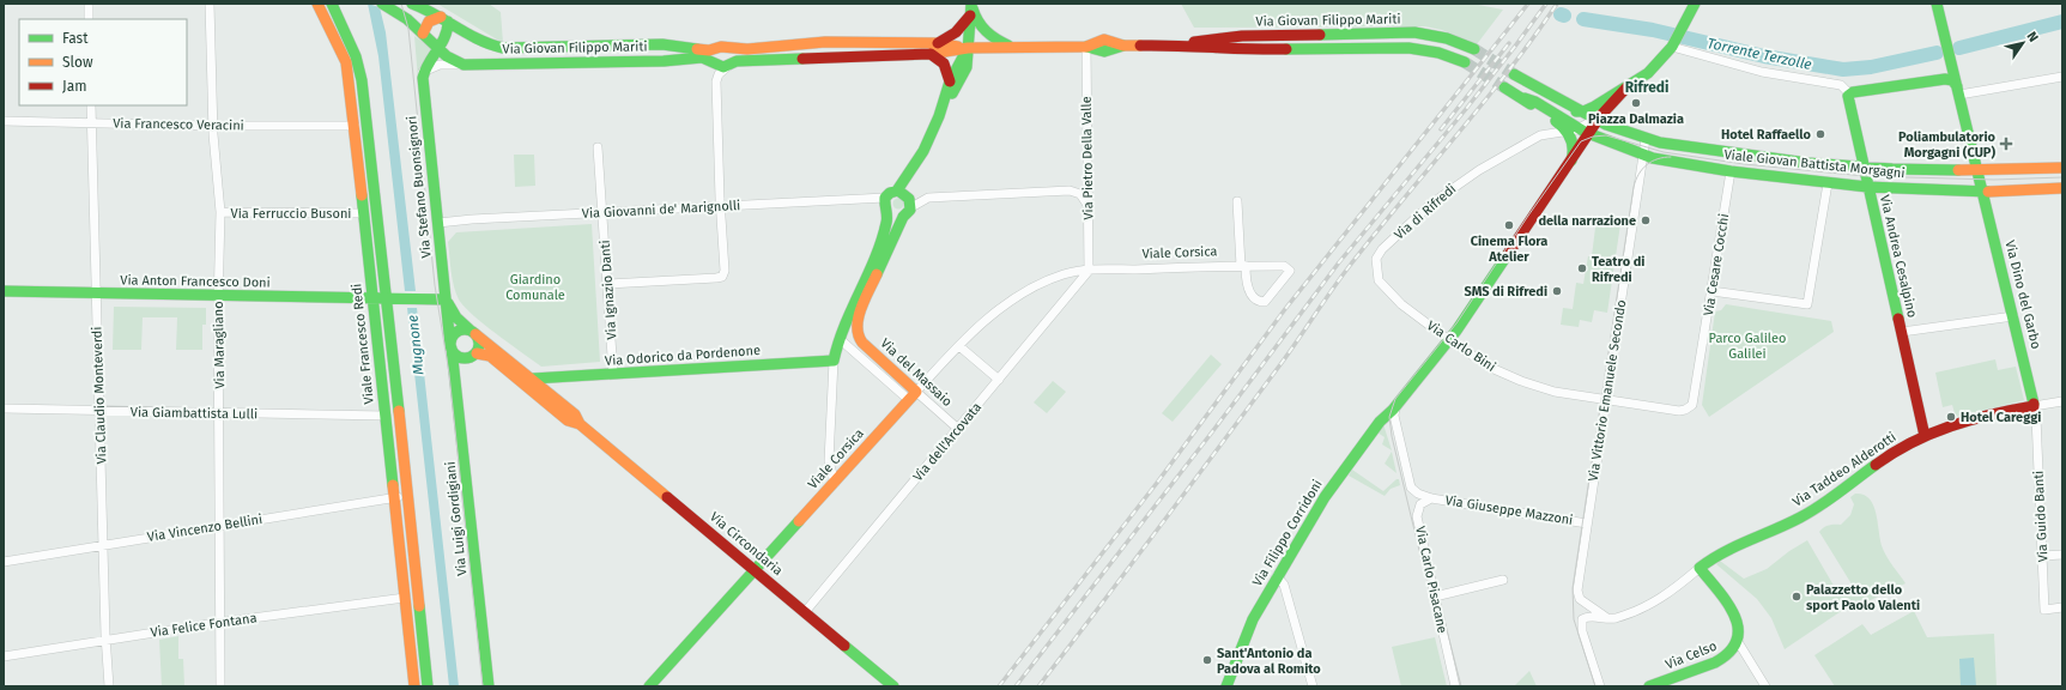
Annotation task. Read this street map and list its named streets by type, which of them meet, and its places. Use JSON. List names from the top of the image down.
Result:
{
  "streets": {
    "street": [
      "Via Giovan Filippo Mariti",
      "Via Francesco Veracini",
      "Via Pietro Della Valle",
      "Viale Giovan Battista Morgagni",
      "Via Stefano Buonsignori",
      "Via Giovanni de' Marignolli",
      "Via di Rifredi",
      "Via Ferruccio Busoni",
      "Viale Corsica",
      "Via Andrea Cesalpino",
      "Via Cesare Cocchi",
      "Via Anton Francesco Doni",
      "Via Ignazio Danti",
      "Via Dino del Garbo",
      "Viale Francesco Redi",
      "Via Maragliano",
      "Via Carlo Bini",
      "Via Odorico da Pordenone",
      "Via del Massaio",
      "Via Vittorio Emanuele Secondo",
      "Via Claudio Monteverdi",
      "Via Giambattista Lulli",
      "Via dell'Arcovata",
      "Via Taddeo Alderotti",
      "Via Giuseppe Mazzoni",
      "Via Guido Banti",
      "Via Luigi Gordigiani",
      "Via Vincenzo Bellini",
      "Via Filippo Corridoni",
      "Via Circondaria",
      "Via Carlo Pisacane",
      "Via Felice Fontana",
      "Via Celso"
    ]
  },
  "crossings": [
    ["Via Giovan Filippo Mariti", "Via Pietro Della Valle"],
    ["Via Francesco Veracini", "Viale Francesco Redi"],
    ["Via Francesco Veracini", "Via Maragliano"],
    ["Via Francesco Veracini", "Via Claudio Monteverdi"],
    ["Via Pietro Della Valle", "Viale Corsica"],
    ["Via Pietro Della Valle", "Via dell'Arcovata"],
    ["Viale Giovan Battista Morgagni", "Via Andrea Cesalpino"],
    ["Viale Giovan Battista Morgagni", "Via Cesare Cocchi"],
    ["Viale Giovan Battista Morgagni", "Via Dino del Garbo"],
    ["Viale Giovan Battista Morgagni", "Via Vittorio Emanuele Secondo"],
    ["Via Stefano Buonsignori", "Via Giovanni de' Marignolli"],
    ["Via Stefano Buonsignori", "Via Anton Francesco Doni"],
    ["Via Stefano Buonsignori", "Via Luigi Gordigiani"],
    ["Via Stefano Buonsignori", "Via Circondaria"],
    ["Via Giovanni de' Marignolli", "Via Ignazio Danti"],
    ["Via di Rifredi", "Via Carlo Bini"],
    ["Via Ferruccio Busoni", "Viale Francesco Redi"],
    ["Via Ferruccio Busoni", "Via Maragliano"],
    ["Viale Corsica", "Via del Massaio"],
    ["Viale Corsica", "Via dell'Arcovata"],
    ["Viale Corsica", "Via Circondaria"],
    ["Via Andrea Cesalpino", "Via Taddeo Alderotti"],
    ["Via Cesare Cocchi", "Via Carlo Bini"],
    ["Via Anton Francesco Doni", "Viale Francesco Redi"],
    ["Via Anton Francesco Doni", "Via Maragliano"],
    ["Via Anton Francesco Doni", "Via Claudio Monteverdi"],
    ["Via Ignazio Danti", "Via Odorico da Pordenone"],
    ["Via Dino del Garbo", "Via Taddeo Alderotti"],
    ["Via Dino del Garbo", "Via Guido Banti"],
    ["Viale Francesco Redi", "Via Giambattista Lulli"],
    ["Viale Francesco Redi", "Via Vincenzo Bellini"],
    ["Viale Francesco Redi", "Via Felice Fontana"],
    ["Via Maragliano", "Via Giambattista Lulli"],
    ["Via Maragliano", "Via Vincenzo Bellini"],
    ["Via Maragliano", "Via Felice Fontana"],
    ["Via Carlo Bini", "Via Vittorio Emanuele Secondo"],
    ["Via Carlo Bini", "Via Filippo Corridoni"],
    ["Via Odorico da Pordenone", "Via Circondaria"],
    ["Via del Massaio", "Via dell'Arcovata"],
    ["Via Vittorio Emanuele Secondo", "Via Taddeo Alderotti"],
    ["Via Vittorio Emanuele Secondo", "Via Giuseppe Mazzoni"],
    ["Via Claudio Monteverdi", "Via Giambattista Lulli"],
    ["Via Claudio Monteverdi", "Via Vincenzo Bellini"],
    ["Via Claudio Monteverdi", "Via Felice Fontana"],
    ["Via dell'Arcovata", "Via Circondaria"],
    ["Via Taddeo Alderotti", "Via Guido Banti"],
    ["Via Giuseppe Mazzoni", "Via Carlo Pisacane"],
    ["Via Luigi Gordigiani", "Via Circondaria"]
  ],
  "districts": ["Rifredi"],
  "water": ["Torrente Terzolle", "Mugnone"],
  "parks": ["Giardino Comunale", "Parco Galileo Galilei"],
  "places": {
    "other": [
      "Piazza Dalmazia",
      "Hotel Raffaello",
      "della narrazione",
      "Cinema Flora Atelier",
      "Teatro di Rifredi",
      "SMS di Rifredi",
      "Hotel Careggi",
      "Palazzetto dello sport Paolo Valenti",
      "Sant'Antonio da Padova al Romito"
    ],
    "health": ["Poliambulatorio Morgagni (CUP)"]
  },
  "legend": ["Fast", "Slow", "Jam"],
  "north": "top right"
}
